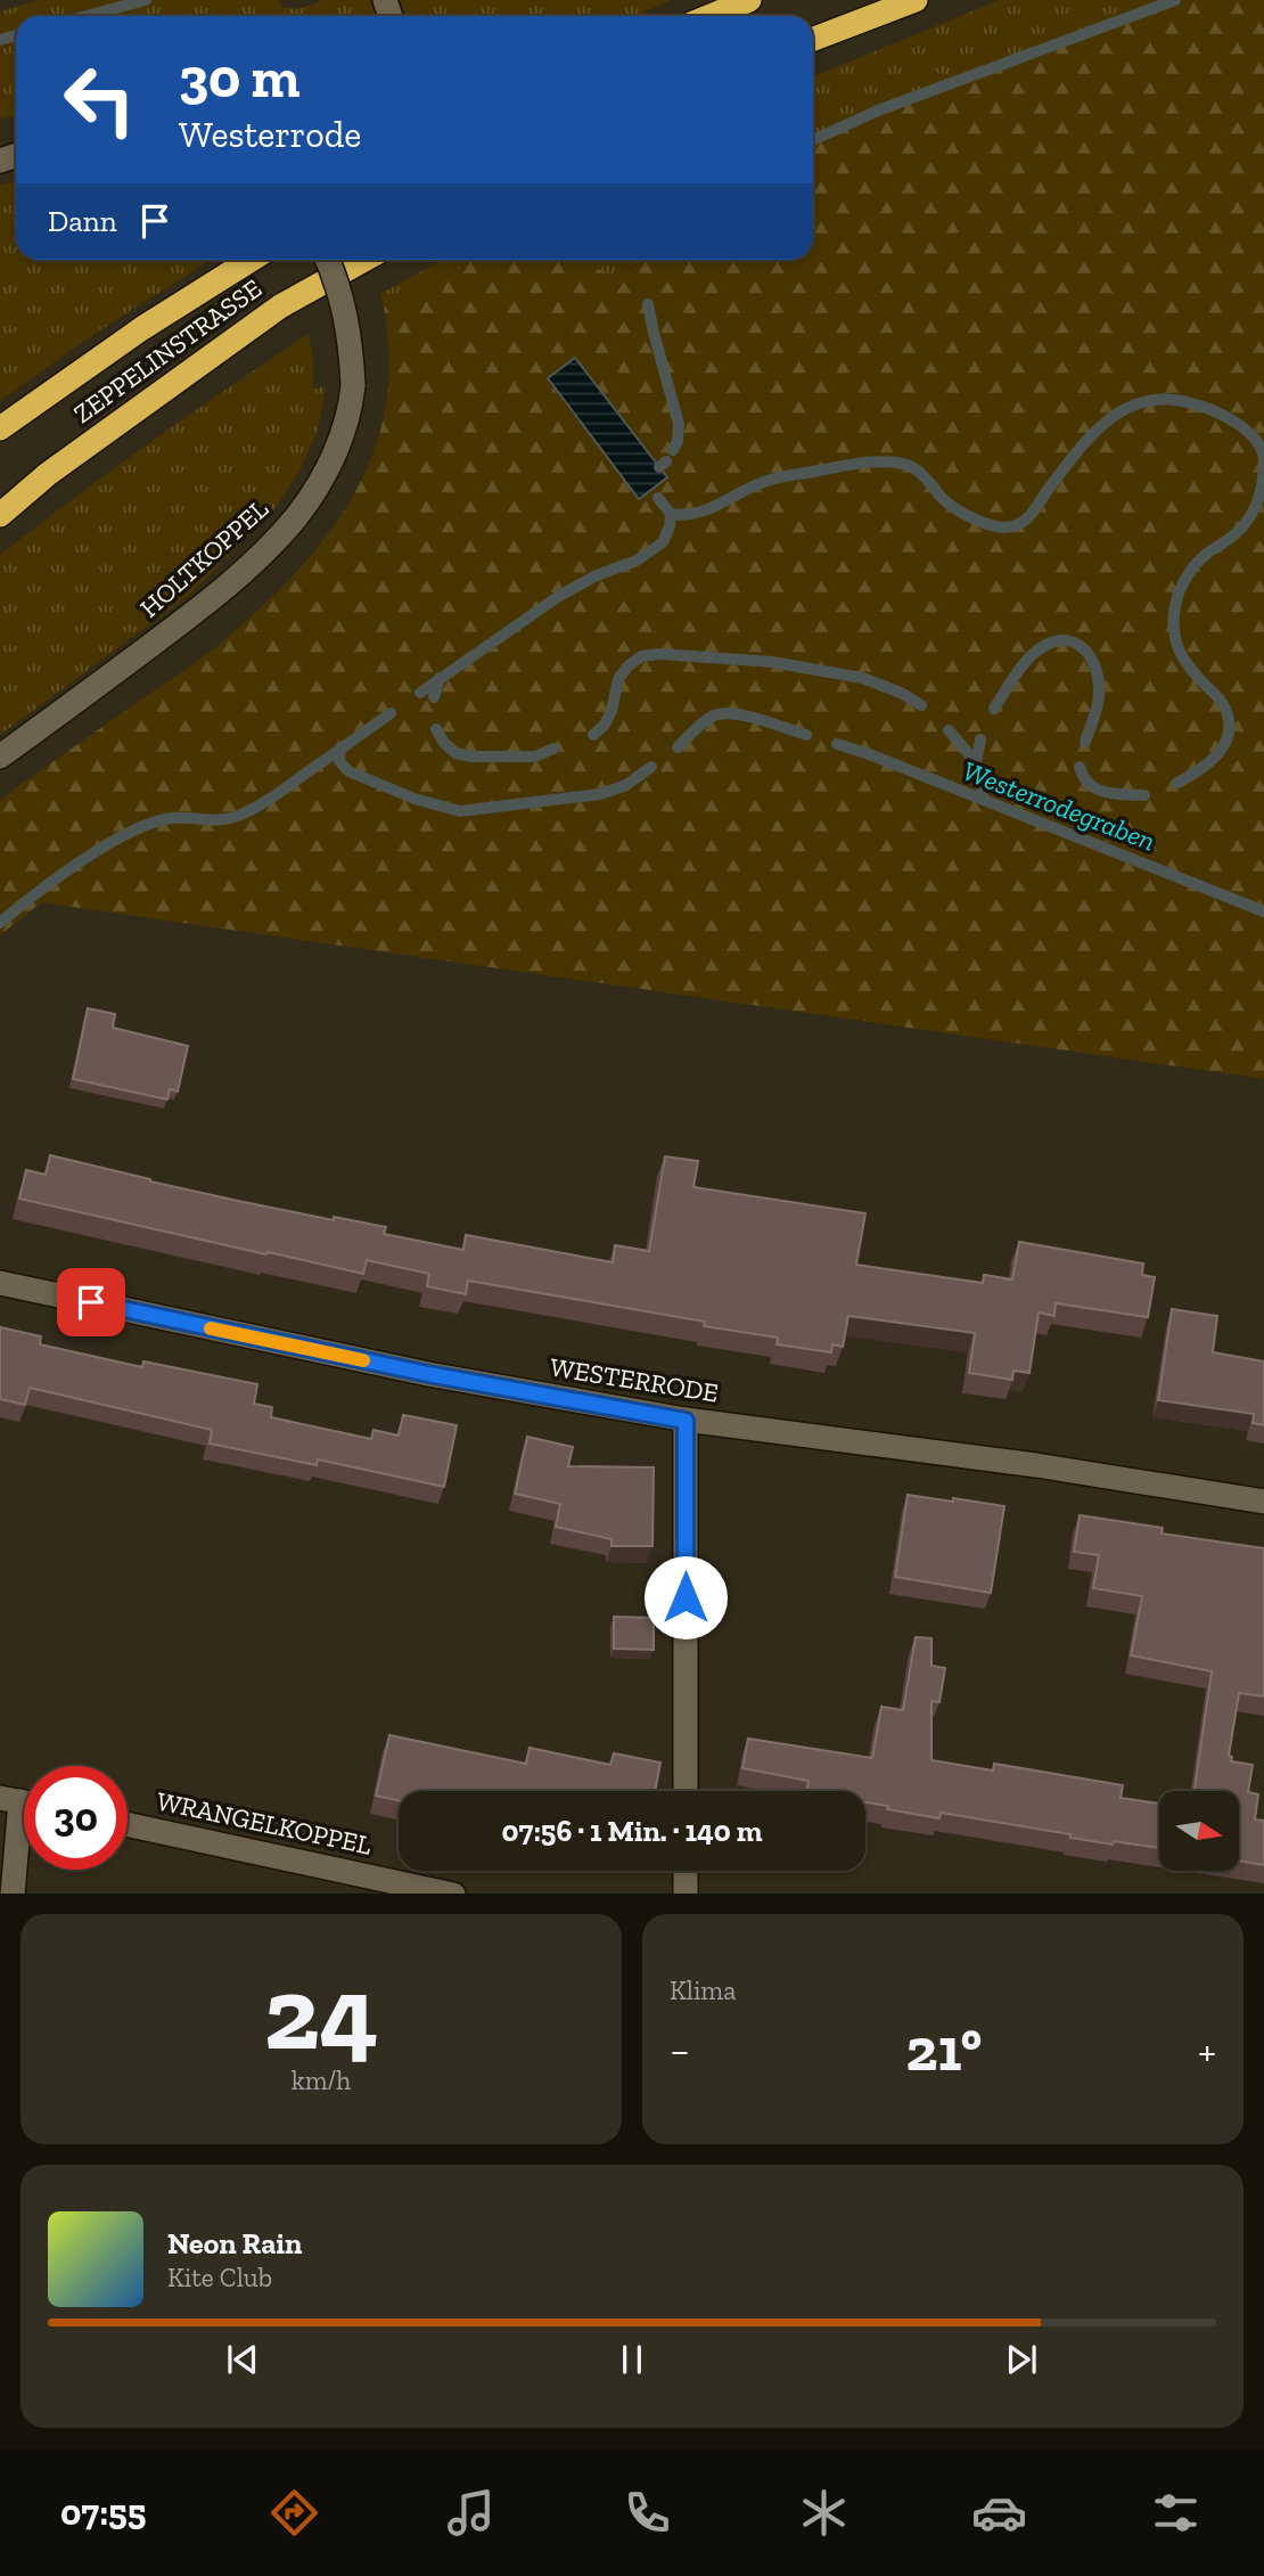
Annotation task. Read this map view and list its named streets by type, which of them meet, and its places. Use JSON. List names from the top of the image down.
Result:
{
  "streets": {
    "highway": ["ZEPPELINSTRASSE"],
    "street": ["HOLTKOPPEL", "WESTERRODE", "WRANGELKOPPEL"]
  },
  "water": ["Westerrodegraben"],
  "north": "right",
  "page": {
    "turn": ["30 m", "Westerrode"],
    "then": "Dann",
    "limit": "30",
    "trip": "07:56 · 1 Min. · 140 m",
    "tile": [
      ["24", "km/h"],
      "Klima"
    ],
    "heat": ["−", "21°", "+"],
    "song": ["Neon Rain", "Kite Club"],
    "tabs": "07:55"
  }
}
